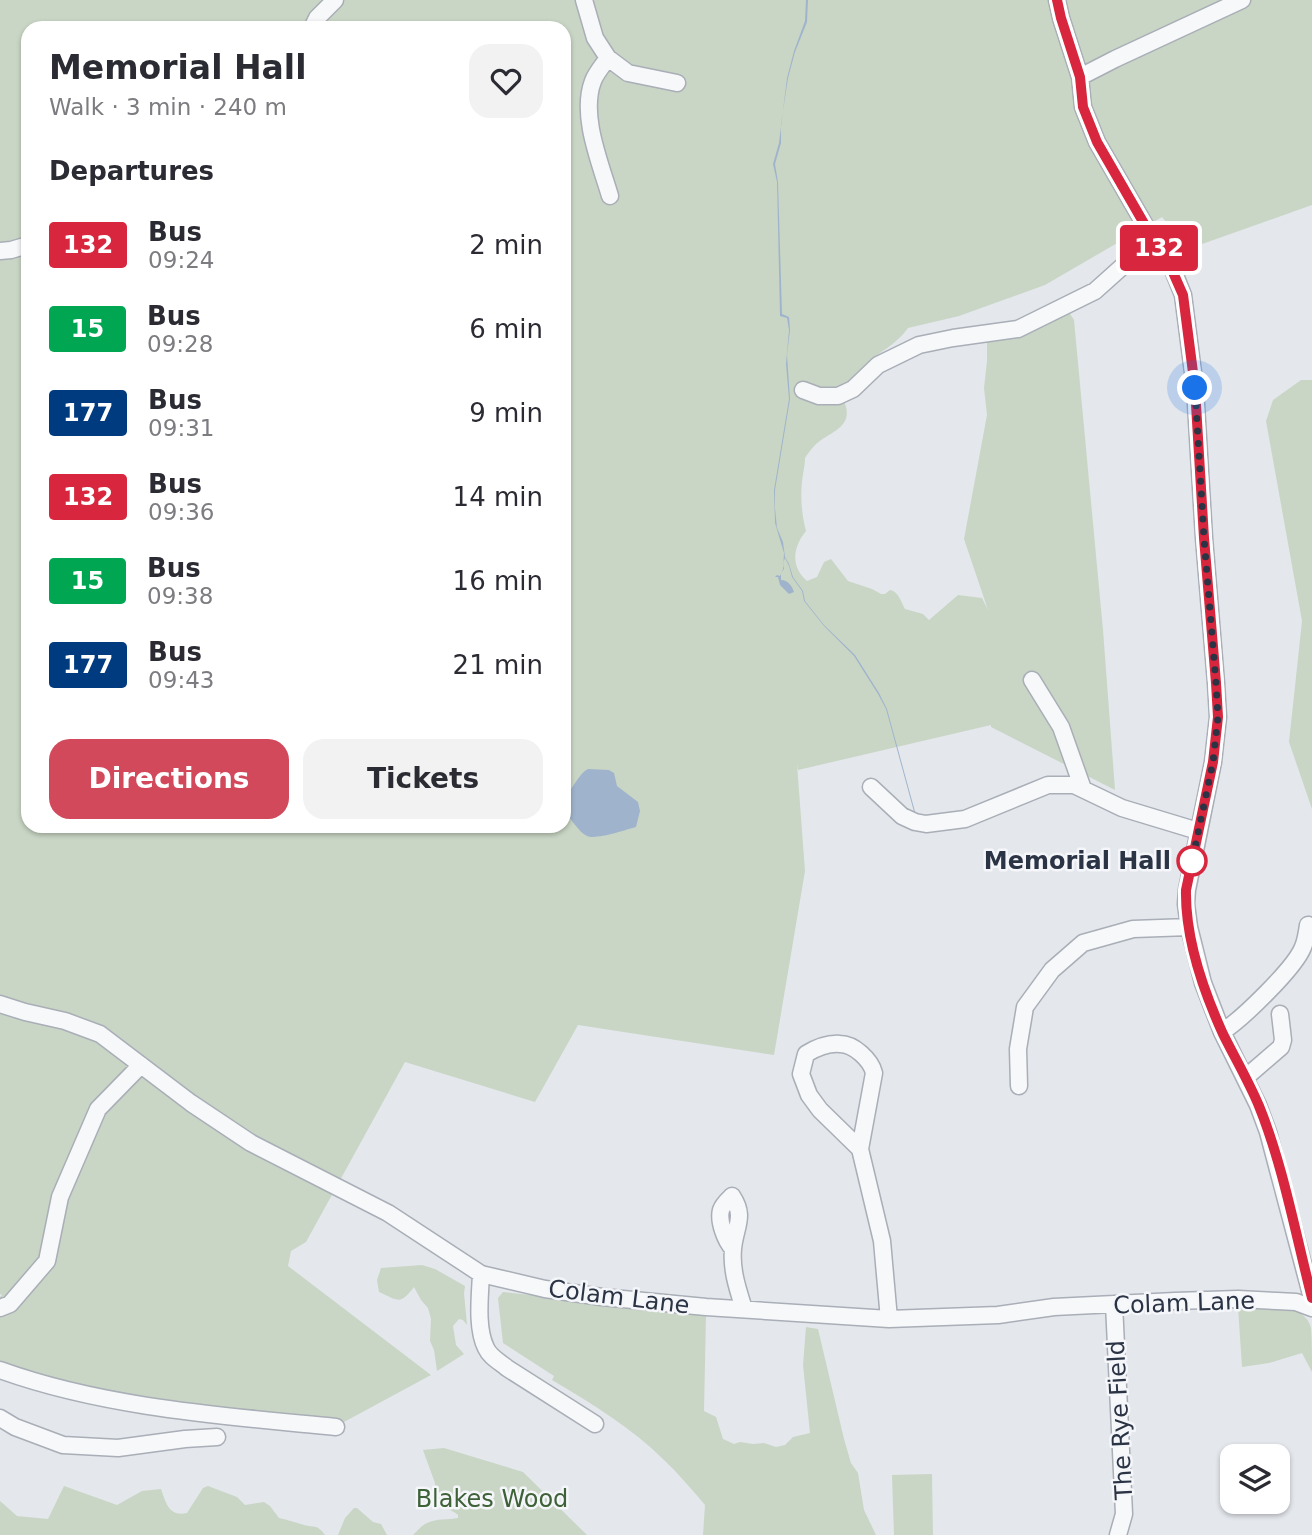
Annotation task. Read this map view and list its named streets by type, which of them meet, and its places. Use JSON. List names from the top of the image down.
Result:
{
  "streets": {
    "street": ["Colam Lane", "The Rye Field"]
  },
  "crossings": [
    ["Colam Lane", "The Rye Field"]
  ],
  "parks": ["Blakes Wood"],
  "places": ["Memorial Hall"],
  "lines": ["bus line 132"],
  "page": {
    "on_map": "132",
    "heading": [
      ["Memorial Hall", "Walk · 3 min · 240 m"],
      "Departures"
    ],
    "list": [
      {
        "mark": "132",
        "name": "Bus",
        "note": "09:24",
        "value": "2 min"
      },
      {
        "mark": "15",
        "name": "Bus",
        "note": "09:28",
        "value": "6 min"
      },
      {
        "mark": "177",
        "name": "Bus",
        "note": "09:31",
        "value": "9 min"
      },
      {
        "mark": "132",
        "name": "Bus",
        "note": "09:36",
        "value": "14 min"
      },
      {
        "mark": "15",
        "name": "Bus",
        "note": "09:38",
        "value": "16 min"
      },
      {
        "mark": "177",
        "name": "Bus",
        "note": "09:43",
        "value": "21 min"
      }
    ],
    "buttons": ["Directions", "Tickets"]
  }
}
